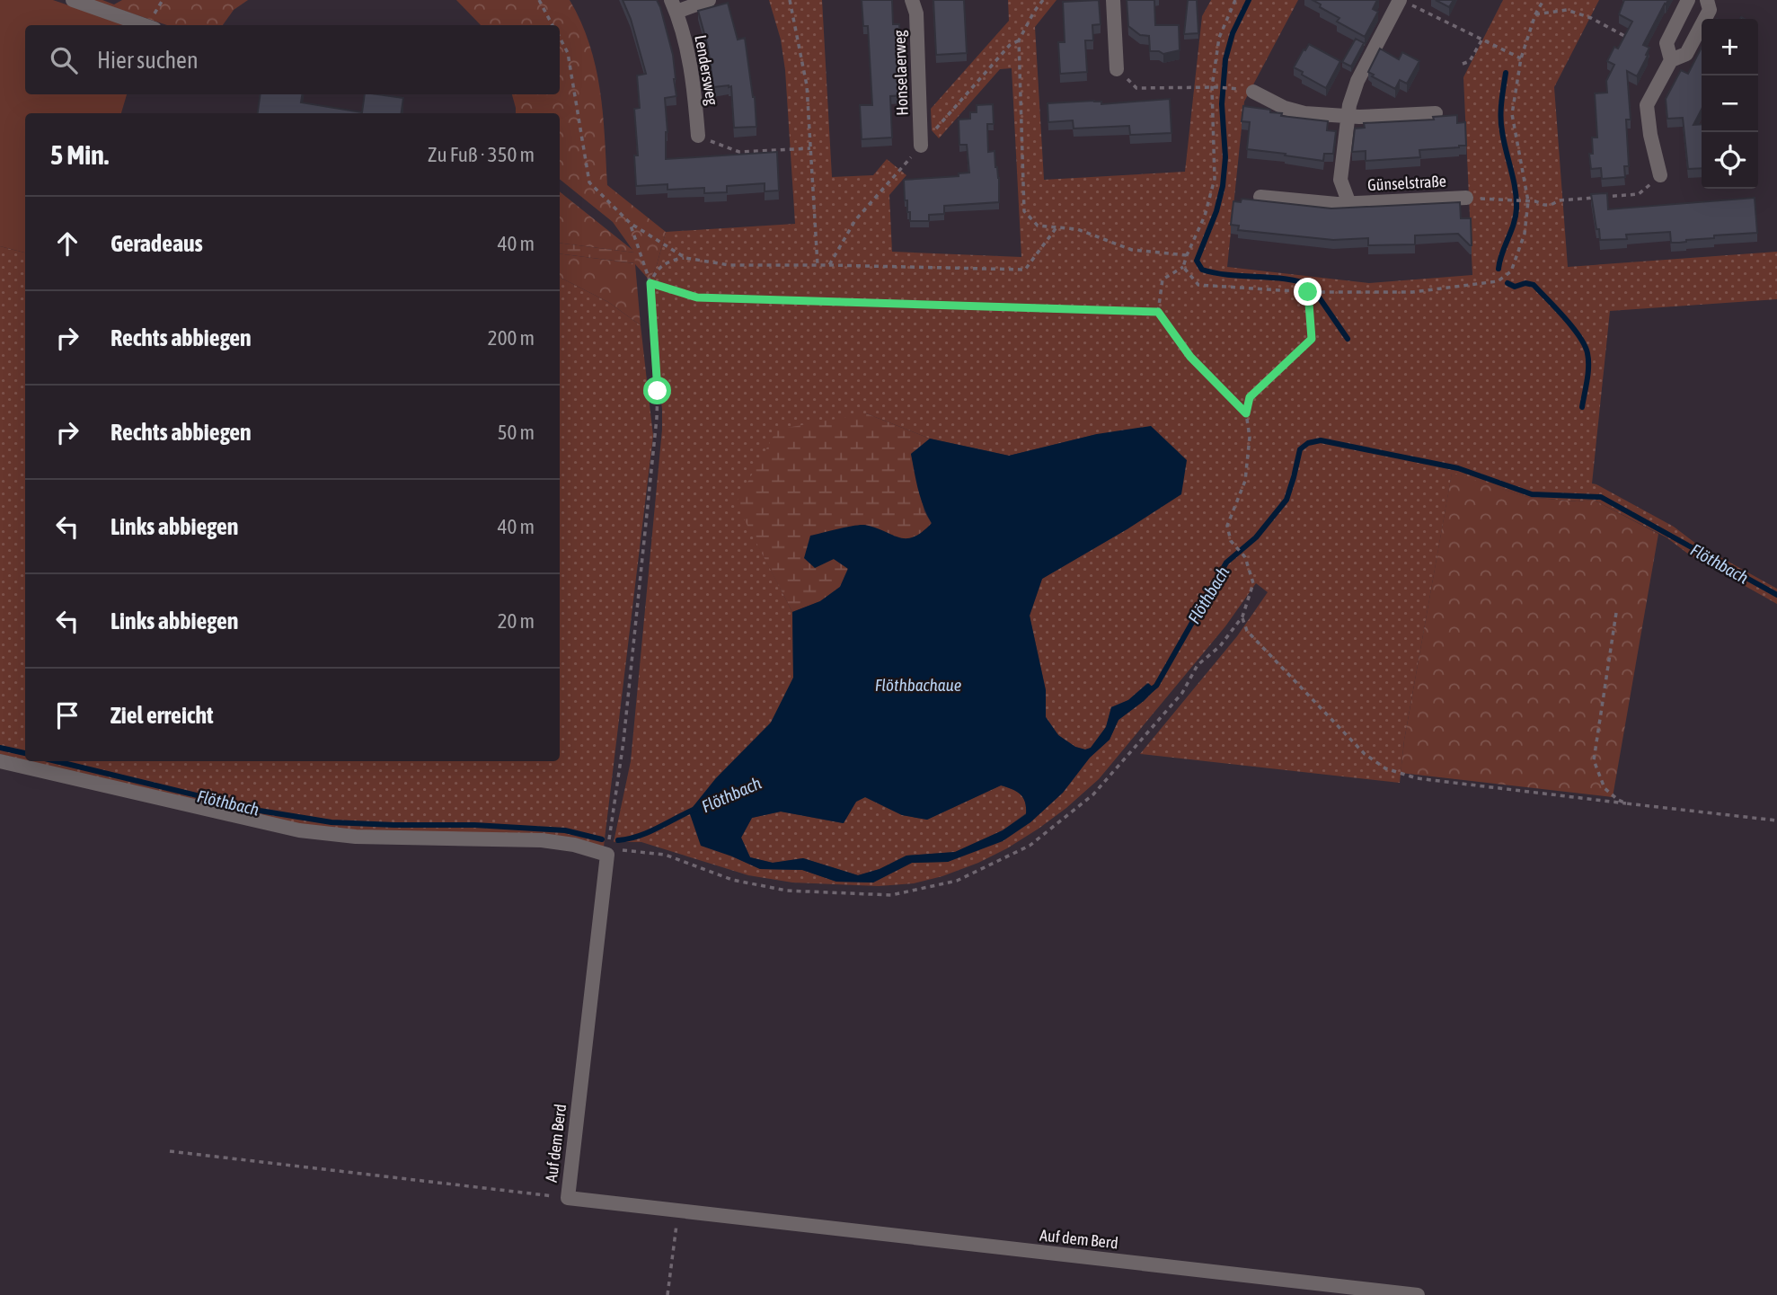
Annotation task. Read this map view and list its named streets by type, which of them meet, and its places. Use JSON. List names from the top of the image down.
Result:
{
  "streets": {
    "street": [
      "Lendersweg",
      "Honselaerweg",
      "Günselstraße",
      "Auf dem Berd"
    ]
  },
  "water": ["Flöthbach", "Flöthbachaue"],
  "page": {
    "map_buttons": ["+", "−"],
    "search": "Hier suchen",
    "heading": ["5 Min.", "Zu Fuß · 350 m"],
    "list": [
      ["Geradeaus", "40 m"],
      ["Rechts abbiegen", "200 m"],
      ["Rechts abbiegen", "50 m"],
      ["Links abbiegen", "40 m"],
      ["Links abbiegen", "20 m"],
      "Ziel erreicht"
    ]
  }
}
